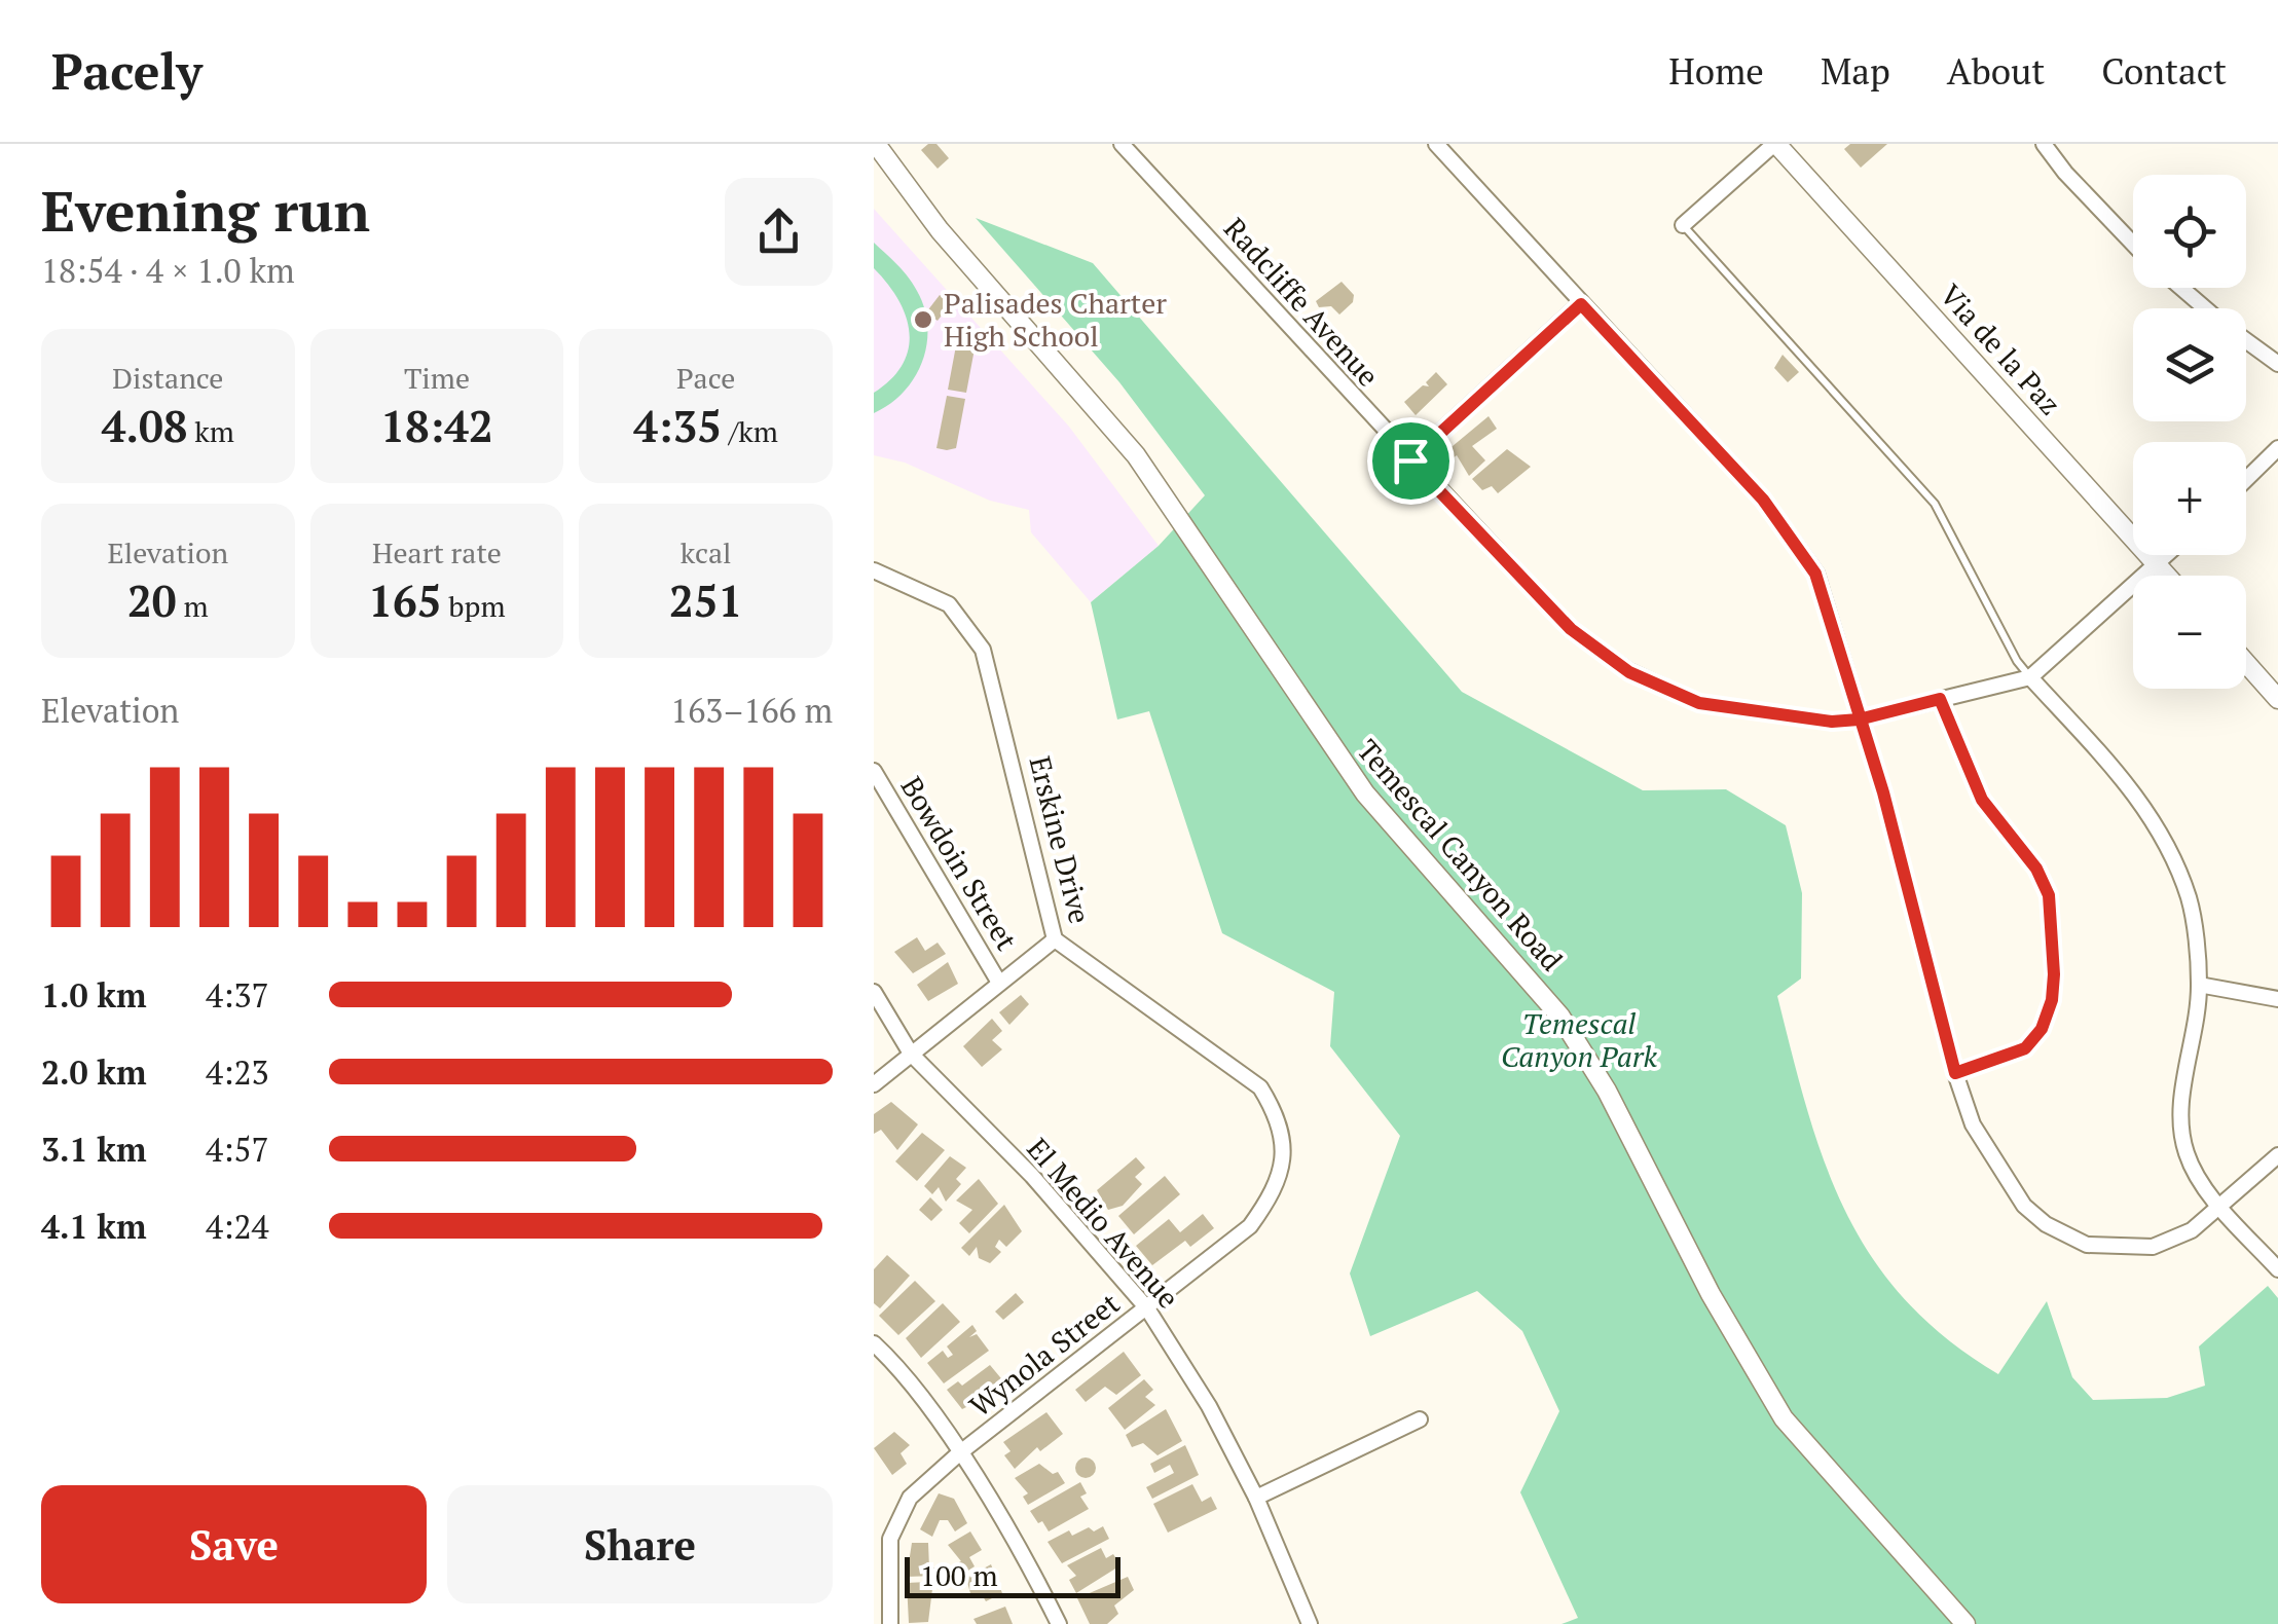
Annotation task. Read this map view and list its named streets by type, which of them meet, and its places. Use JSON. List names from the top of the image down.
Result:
{
  "streets": {
    "main road": ["Via de la Paz", "Temescal Canyon Road"],
    "street": [
      "Radcliffe Avenue",
      "Erskine Drive",
      "Bowdoin Street",
      "El Medio Avenue",
      "Wynola Street"
    ]
  },
  "crossings": [
    ["Erskine Drive", "Wynola Street"],
    ["El Medio Avenue", "Wynola Street"]
  ],
  "parks": ["Temescal Canyon Park"],
  "places": ["Palisades Charter High School"],
  "scale_bar": "100 m",
  "page": {
    "header": "Pacely",
    "nav": [
      "Home",
      "Map",
      "About",
      "Contact"
    ],
    "heading": ["Evening run", "18:54 · 4 × 1.0 km"],
    "map_buttons": ["+", "−"],
    "stats": [
      ["Distance", "4.08 km"],
      ["Time", "18:42"],
      ["Pace", "4:35 /km"],
      ["Elevation", "20 m"],
      ["Heart rate", "165 bpm"],
      ["kcal", "251"]
    ],
    "chart": ["Elevation", "163–166 m"],
    "list": [
      {
        "name": "1.0 km",
        "note": "4:37"
      },
      {
        "name": "2.0 km",
        "note": "4:23"
      },
      {
        "name": "3.1 km",
        "note": "4:57"
      },
      {
        "name": "4.1 km",
        "note": "4:24"
      }
    ],
    "buttons": ["Save", "Share"],
    "scale": "100 m"
  }
}
